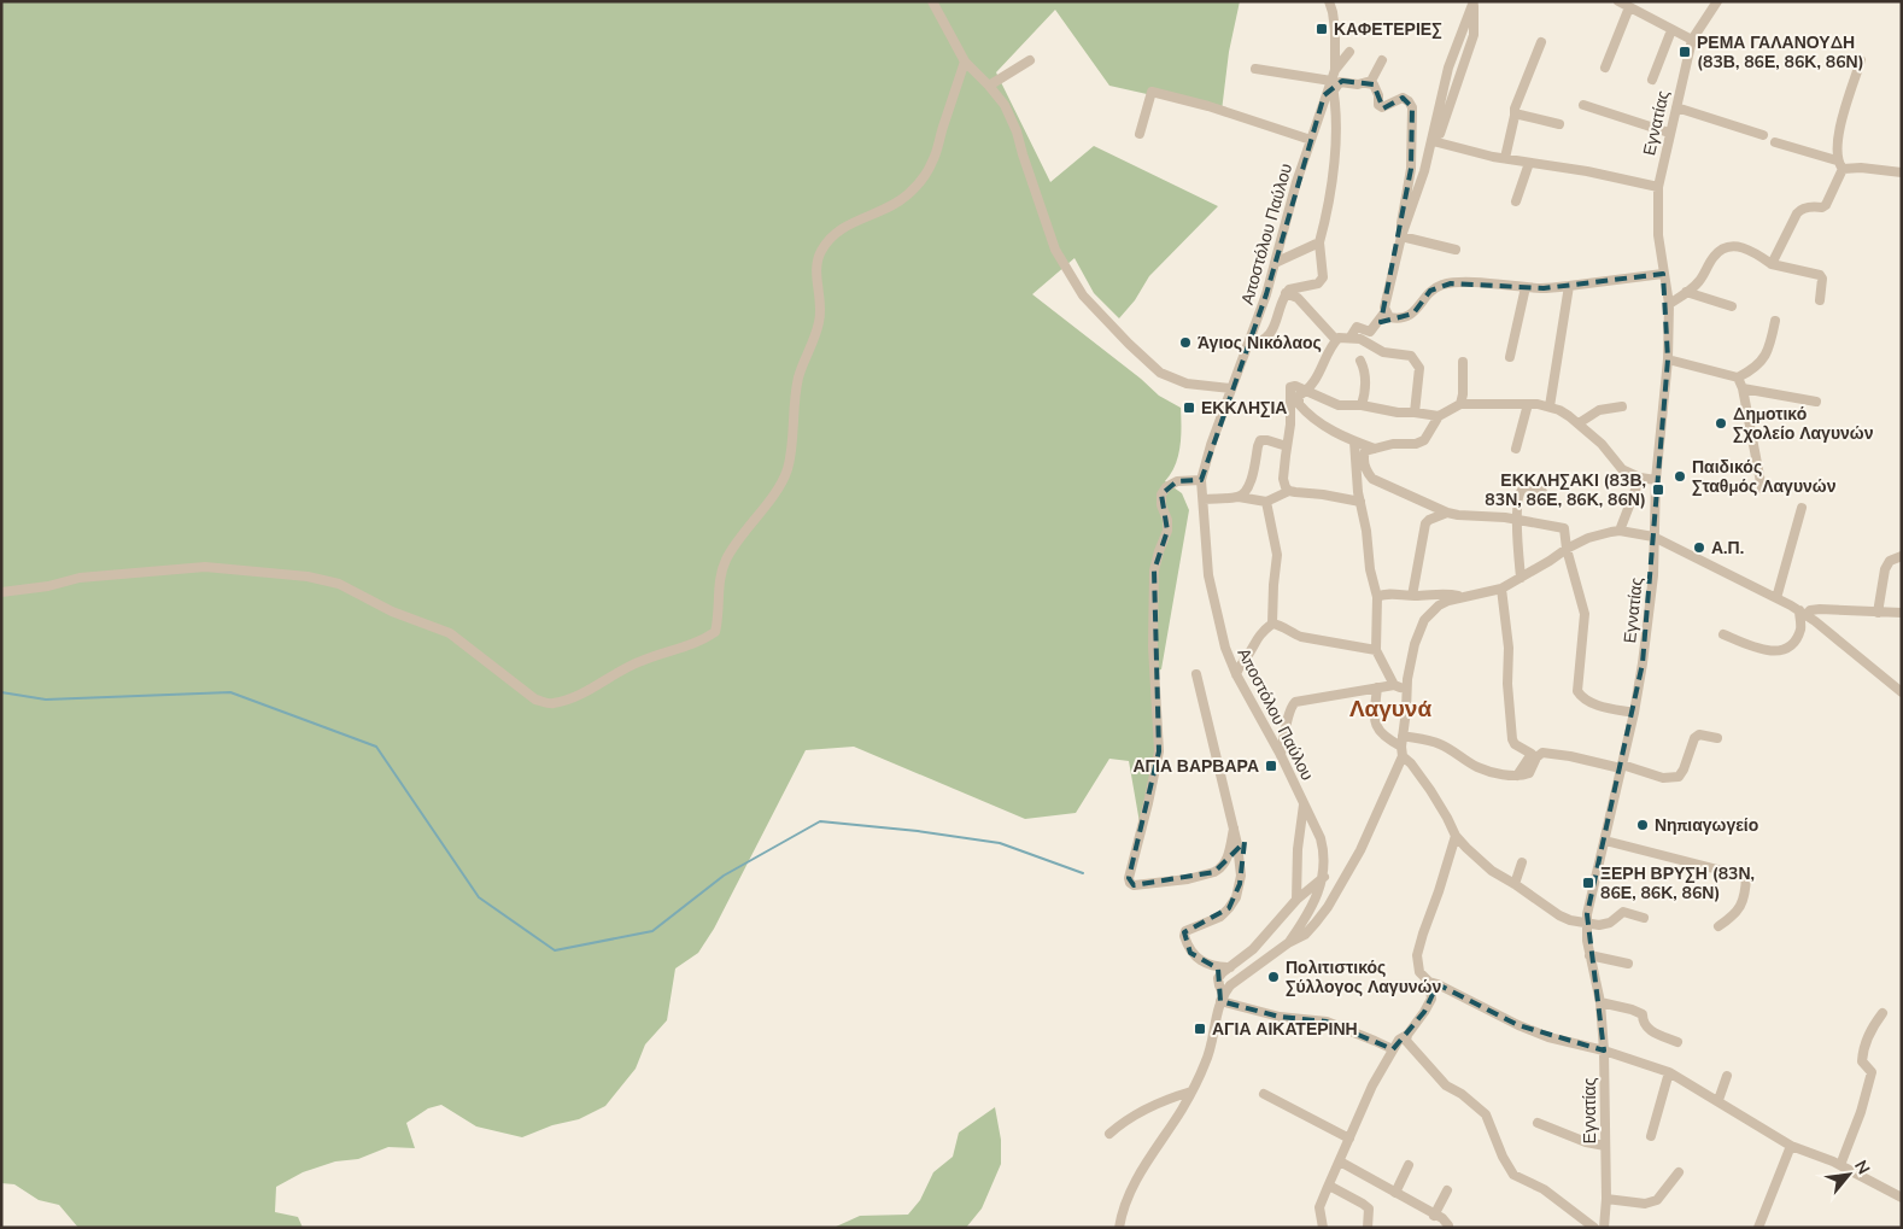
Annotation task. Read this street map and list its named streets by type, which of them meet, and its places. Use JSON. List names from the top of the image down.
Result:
{
  "streets": {
    "street": ["Εγνατίας", "Αποστόλου Παύλου"]
  },
  "districts": ["Λαγυνά"],
  "places": {
    "transit": [
      "ΚΑΦΕΤΕΡΙΕΣ",
      "ΡΕΜΑ ΓΑΛΑΝΟΥΔΗ (83Β, 86Ε, 86Κ, 86Ν)",
      "ΕΚΚΛΗΣΙΑ",
      "ΕΚΚΛΗΣΑΚΙ (83Β, 83Ν, 86Ε, 86Κ, 86Ν)",
      "ΑΓΙΑ ΒΑΡΒΑΡΑ",
      "ΞΕΡΗ ΒΡΥΣΗ (83Ν, 86Ε, 86Κ, 86Ν)",
      "ΑΓΙΑ ΑΙΚΑΤΕΡΙΝΗ"
    ],
    "other": [
      "Άγιος Νικόλαος",
      "Δημοτικό Σχολείο Λαγυνών",
      "Παιδικός Σταθμός Λαγυνών",
      "Α.Π.",
      "Νηπιαγωγείο",
      "Πολιτιστικός Σύλλογος Λαγυνών"
    ]
  },
  "north": "top right"
}
